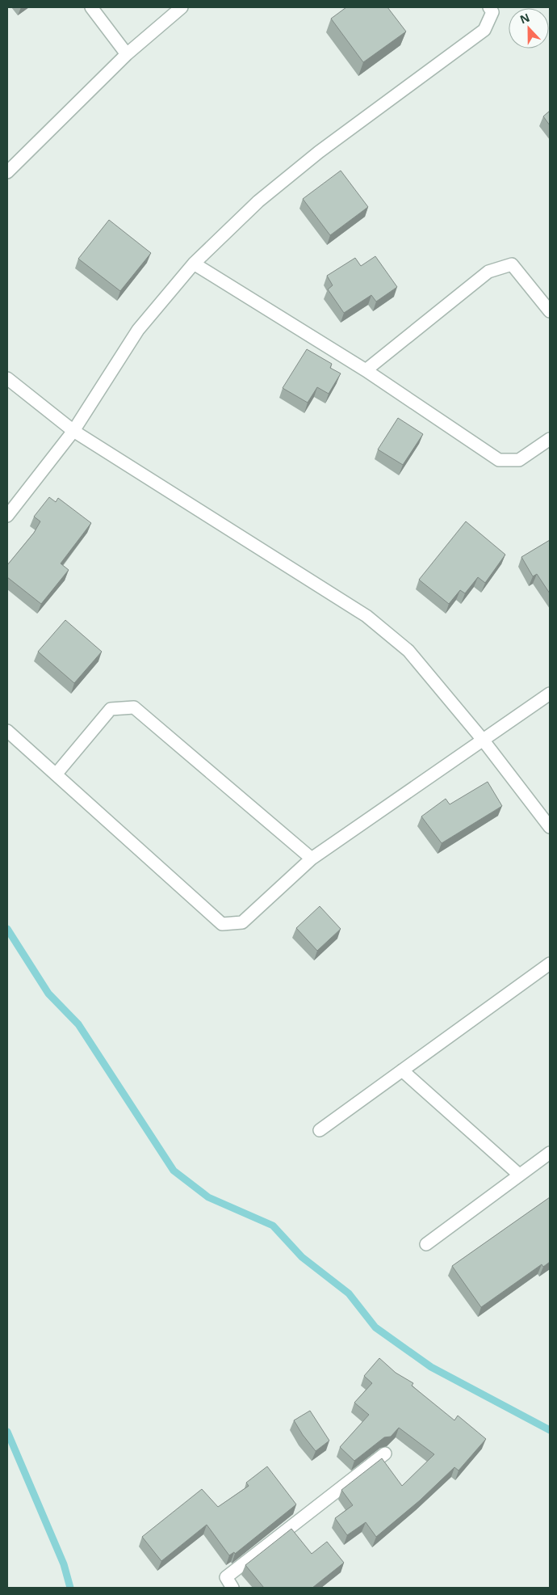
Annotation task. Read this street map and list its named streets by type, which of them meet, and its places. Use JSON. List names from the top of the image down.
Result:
{
  "north": "top"
}
